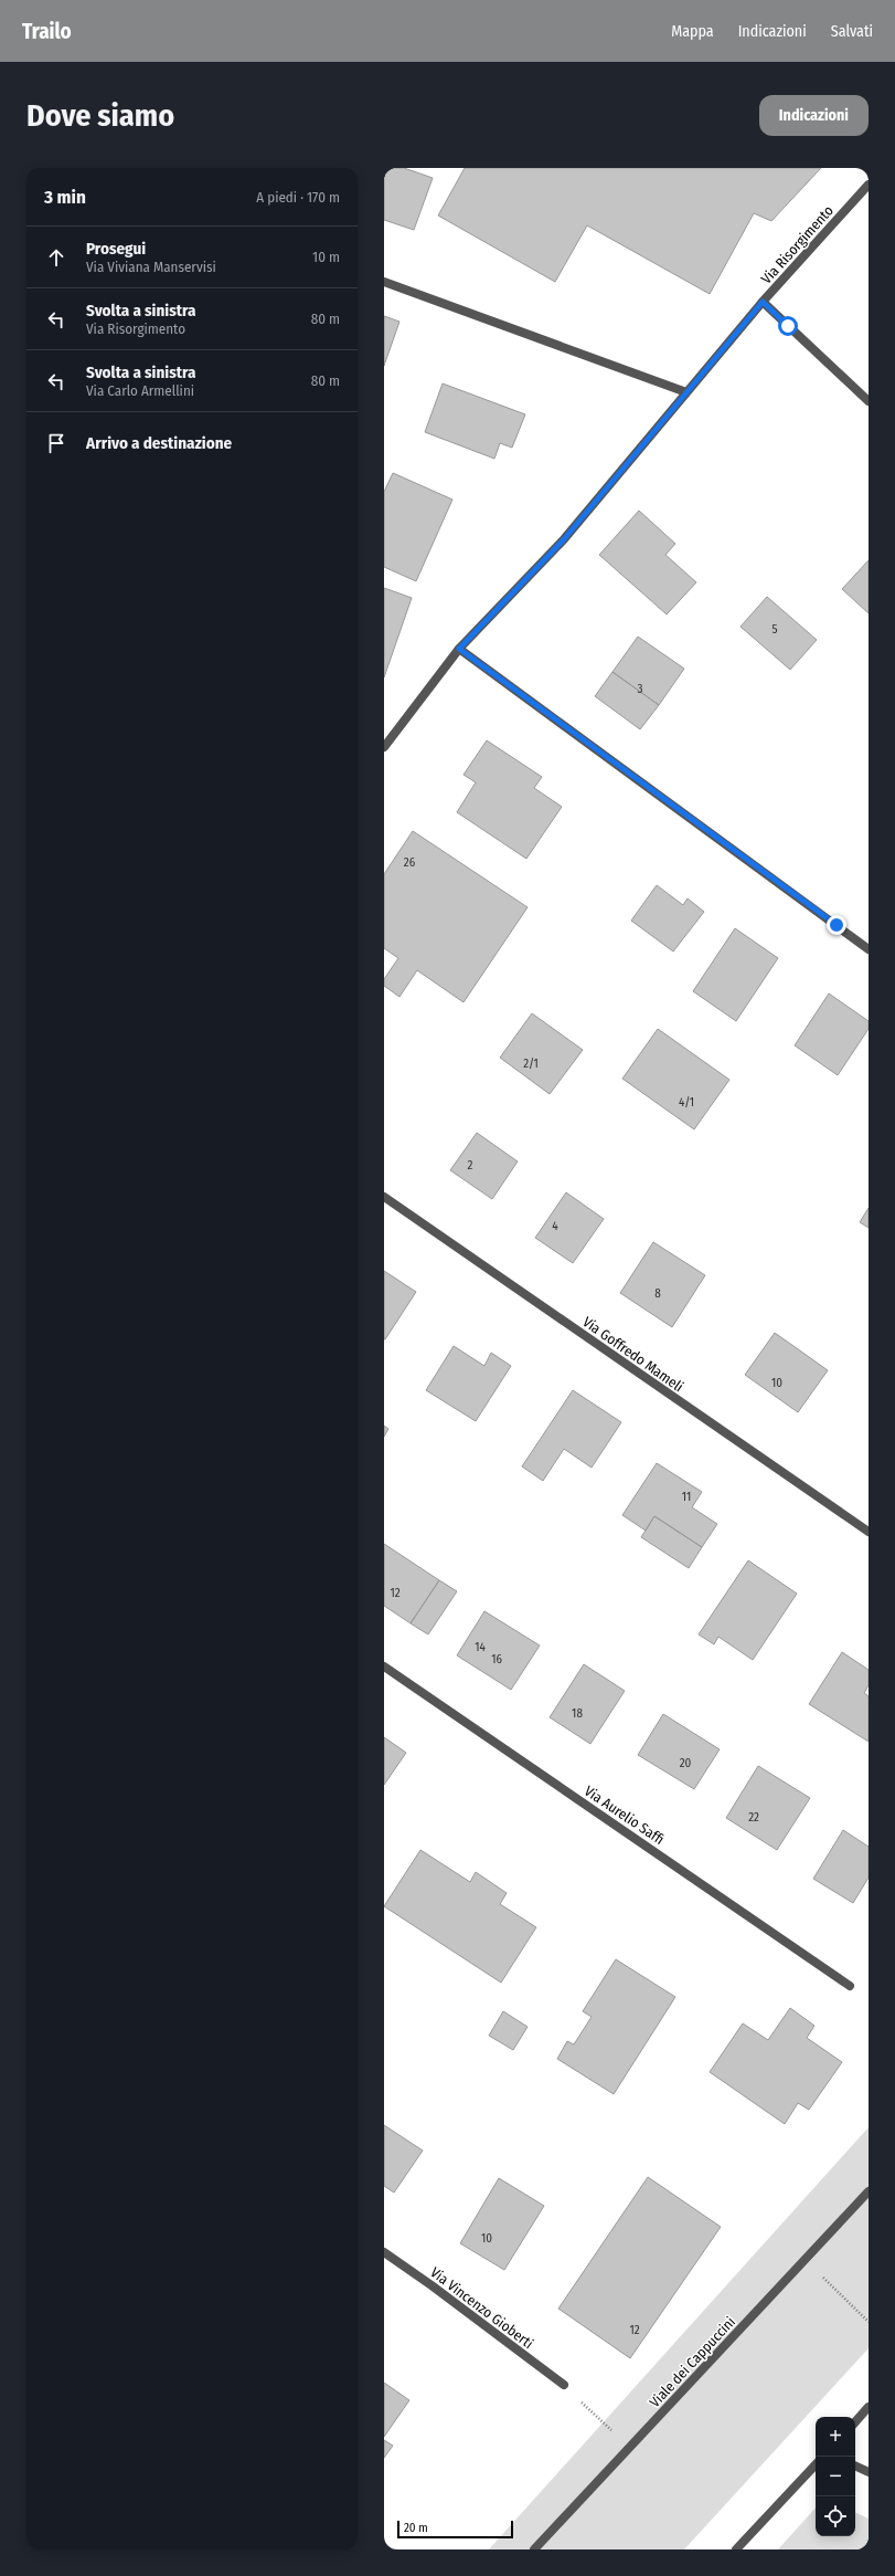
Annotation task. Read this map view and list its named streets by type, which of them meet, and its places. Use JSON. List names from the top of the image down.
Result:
{
  "streets": {
    "street": [
      "Via Risorgimento",
      "Via Goffredo Mameli",
      "Via Aurelio Saffi",
      "Via Vincenzo Gioberti",
      "Viale dei Cappuccini"
    ]
  },
  "house_numbers": [
    "5",
    "3",
    "26",
    "2/1",
    "4/1",
    "2",
    "4",
    "8",
    "10",
    "11",
    "12",
    "14",
    "16",
    "18",
    "20",
    "22",
    "10",
    "12"
  ],
  "scale_bar": "20 m",
  "page": {
    "header": "Trailo",
    "nav": ["Mappa", "Indicazioni", "Salvati"],
    "buttons": "Indicazioni",
    "title": "Dove siamo",
    "heading": ["3 min", "A piedi · 170 m"],
    "list": [
      ["Prosegui", "Via Viviana Manservisi", "10 m"],
      ["Svolta a sinistra", "Via Risorgimento", "80 m"],
      ["Svolta a sinistra", "Via Carlo Armellini", "80 m"],
      "Arrivo a destinazione"
    ],
    "map_buttons": ["+", "−"],
    "scale": "20 m"
  }
}
